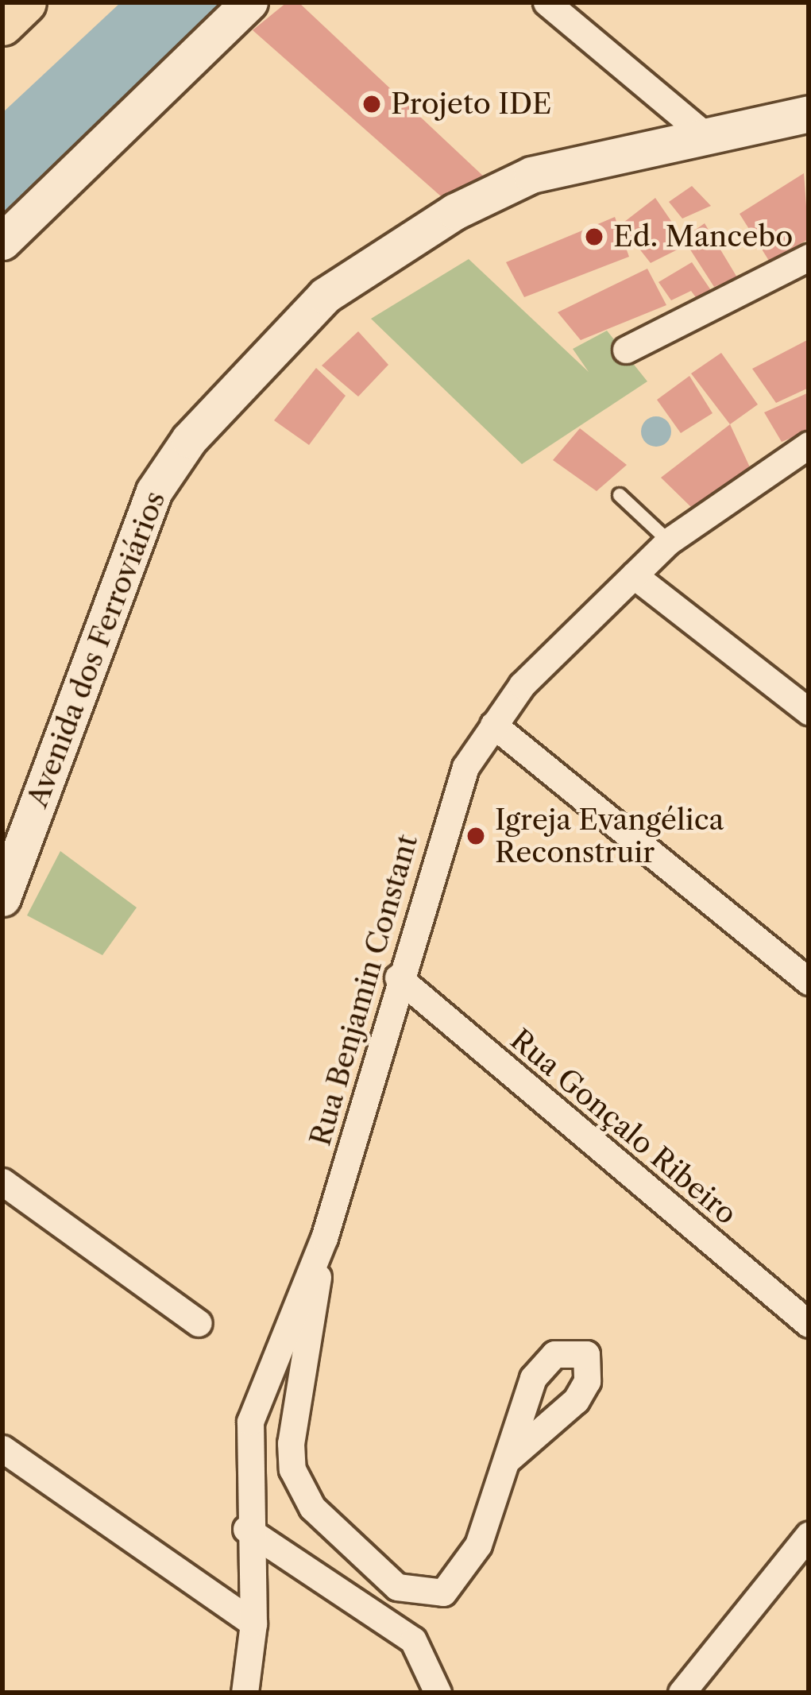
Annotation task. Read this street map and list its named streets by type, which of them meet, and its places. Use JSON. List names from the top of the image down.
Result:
{
  "streets": {
    "main road": ["Avenida dos Ferroviários"],
    "street": ["Rua Benjamin Constant", "Rua Gonçalo Ribeiro"]
  },
  "crossings": [
    ["Rua Benjamin Constant", "Rua Gonçalo Ribeiro"]
  ],
  "places": ["Projeto IDE", "Ed. Mancebo", "Igreja Evangélica Reconstruir"]
}
